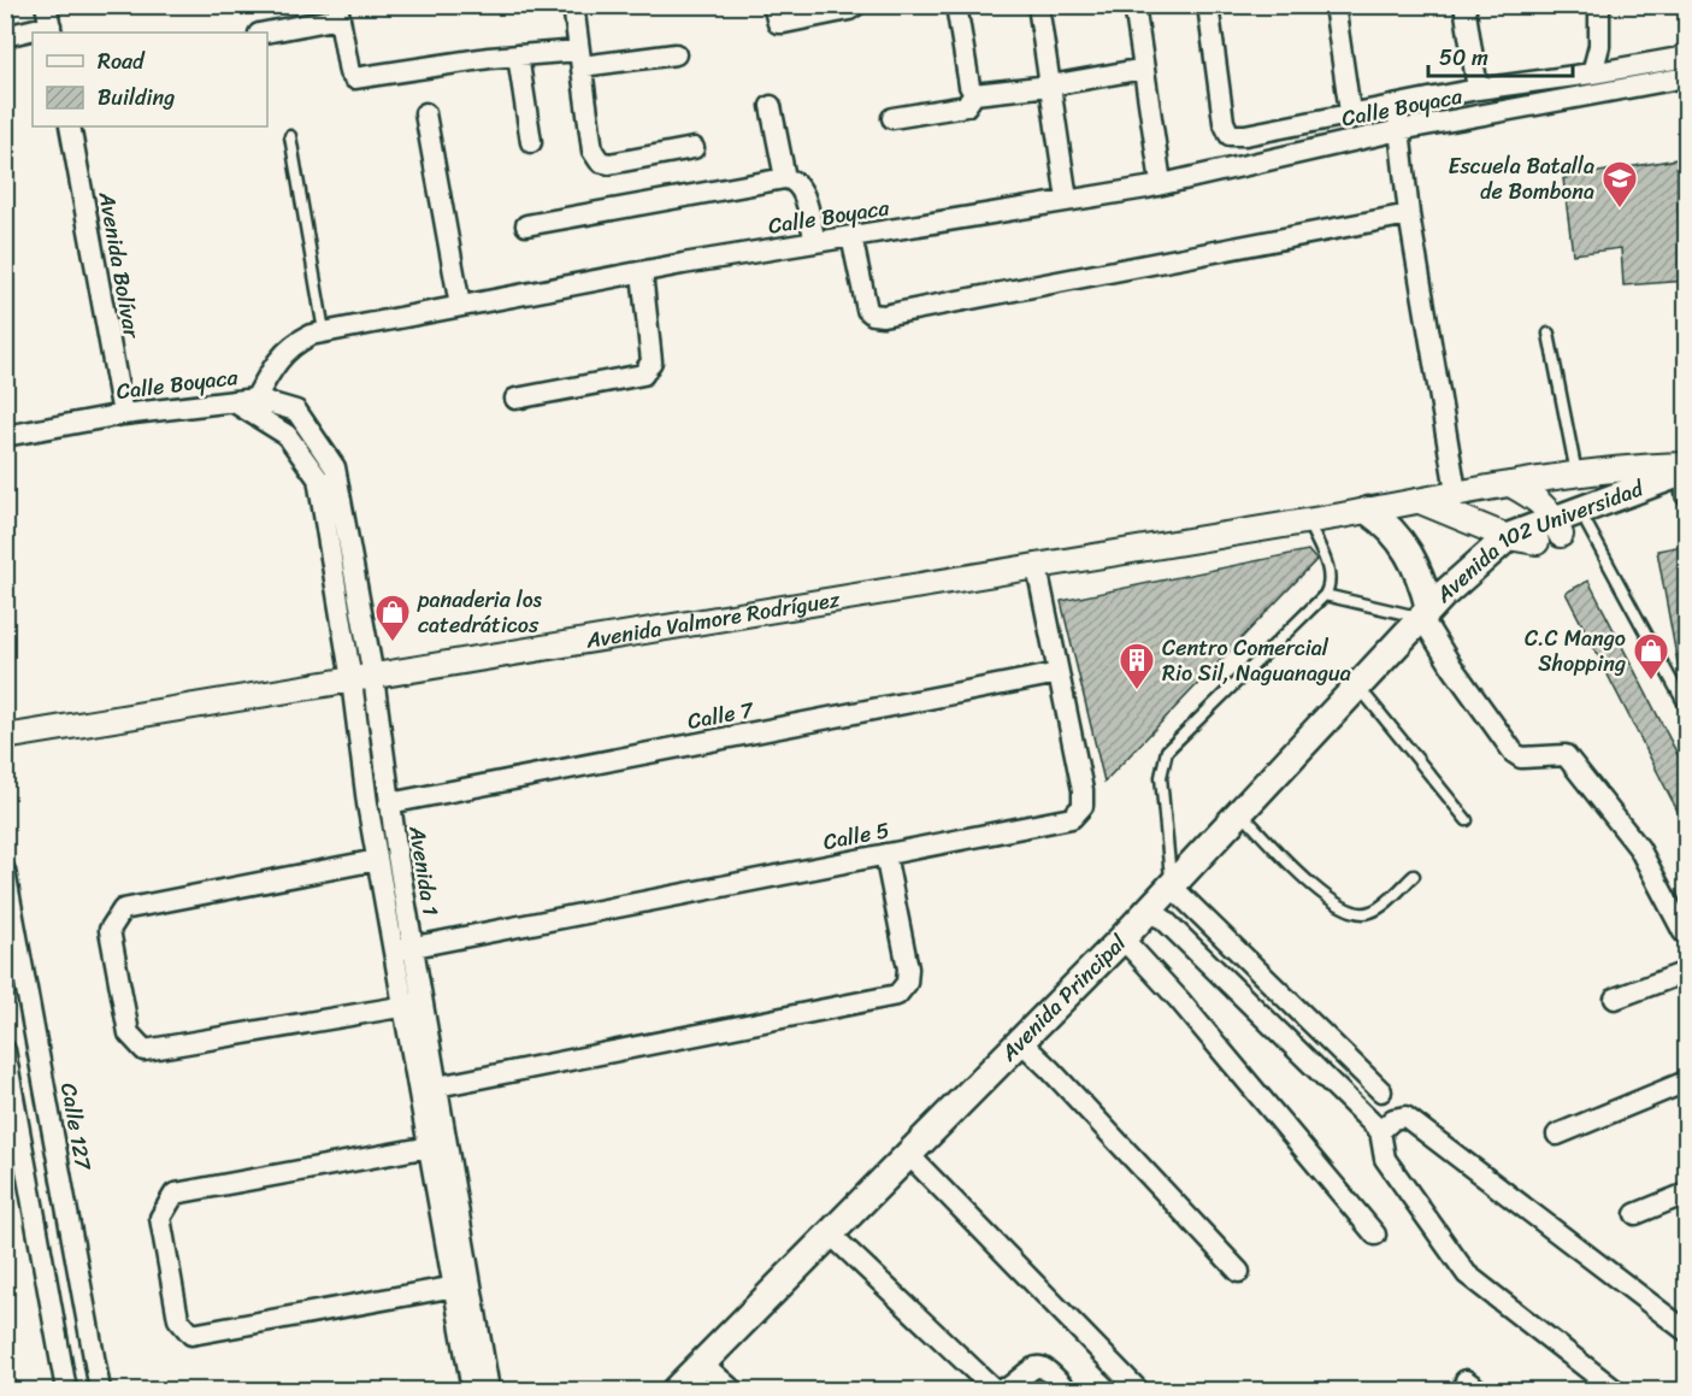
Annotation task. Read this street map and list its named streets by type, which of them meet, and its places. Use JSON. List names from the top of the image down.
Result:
{
  "streets": {
    "main road": ["Avenida 102 Universidad", "Avenida Principal"],
    "street": [
      "Calle Boyaca",
      "Avenida Bolívar",
      "Avenida Valmore Rodríguez",
      "Calle 7",
      "Calle 5",
      "Avenida 1",
      "Calle 127"
    ]
  },
  "crossings": [
    ["Calle Boyaca", "Avenida Bolívar"],
    ["Calle Boyaca", "Avenida 1"],
    ["Avenida 102 Universidad", "Avenida Principal"],
    ["Avenida Valmore Rodríguez", "Calle 5"],
    ["Avenida Valmore Rodríguez", "Avenida 1"],
    ["Calle 7", "Calle 5"],
    ["Calle 7", "Avenida 1"],
    ["Calle 5", "Avenida 1"]
  ],
  "places": {
    "school or university": ["Escuela Batalla de Bombona"],
    "shop": ["panaderia los catedráticos", "C.C Mango Shopping"],
    "building": ["Centro Comercial Rio Sil, Naguanagua"]
  },
  "legend": ["Road", "Building"],
  "scale_bar": "50 m"
}
